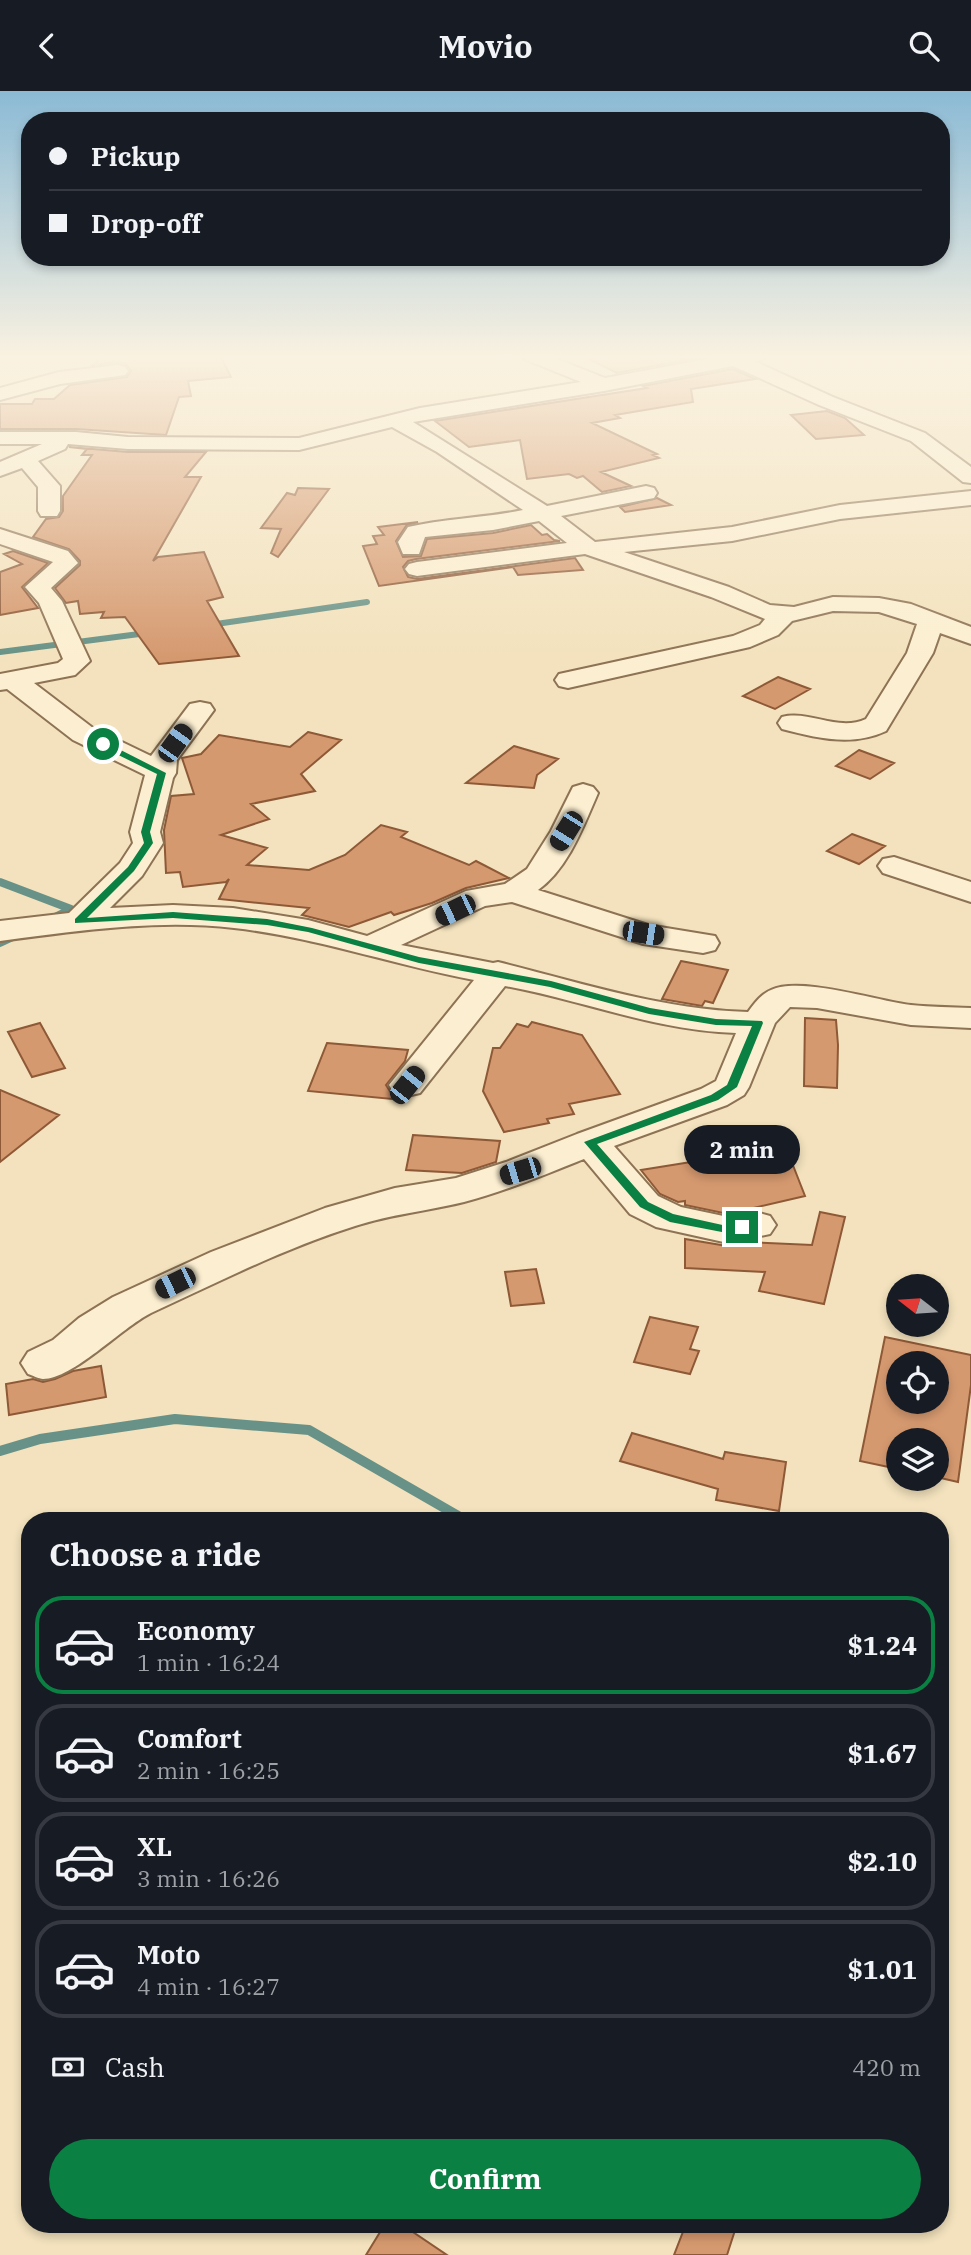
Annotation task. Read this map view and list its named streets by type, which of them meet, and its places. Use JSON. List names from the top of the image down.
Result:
{
  "north": "left",
  "page": {
    "header": "Movio",
    "banner": ["Pickup", "Drop-off"],
    "bubble": "2 min",
    "heading": "Choose a ride",
    "list": [
      {
        "name": "Economy",
        "note": "1 min · 16:24",
        "value": "$1.24"
      },
      {
        "name": "Comfort",
        "note": "2 min · 16:25",
        "value": "$1.67"
      },
      {
        "name": "XL",
        "note": "3 min · 16:26",
        "value": "$2.10"
      },
      {
        "name": "Moto",
        "note": "4 min · 16:27",
        "value": "$1.01"
      }
    ],
    "pay": ["Cash", "420 m"],
    "buttons": "Confirm"
  }
}
